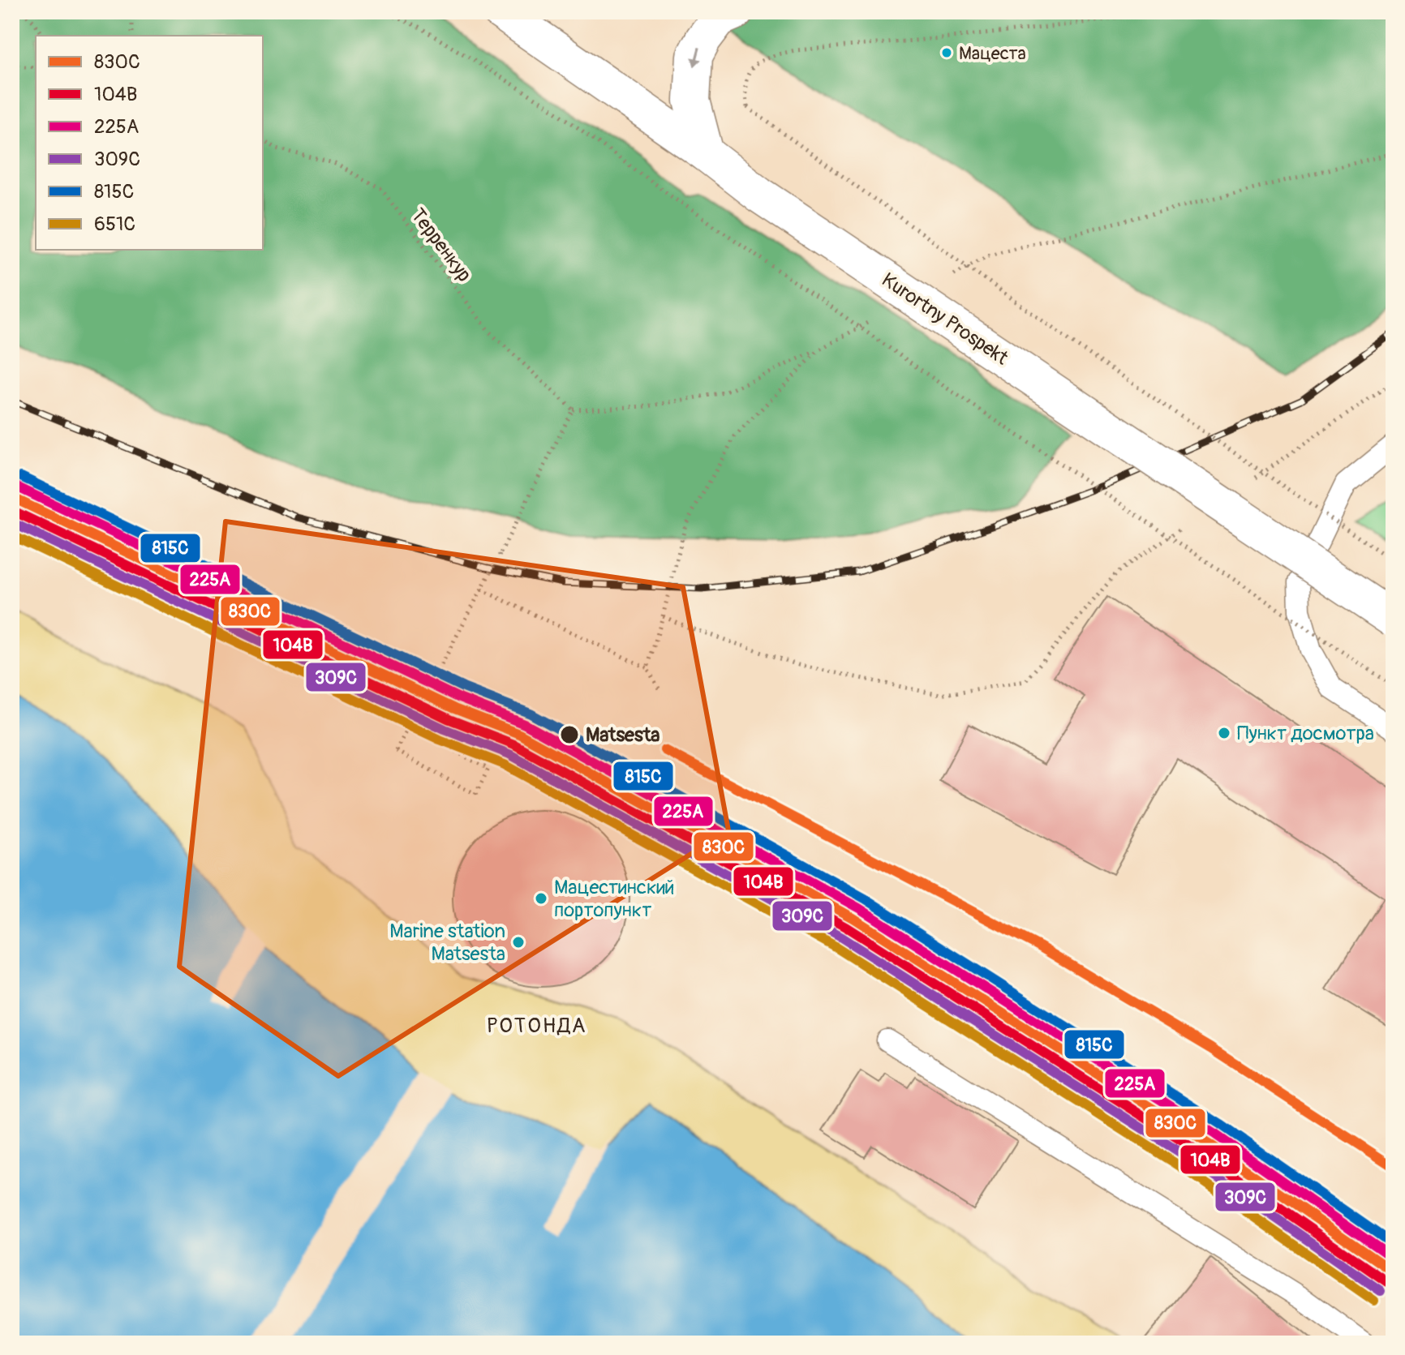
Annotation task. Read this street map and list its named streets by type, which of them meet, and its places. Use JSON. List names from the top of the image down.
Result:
{
  "streets": {
    "main road": ["Kurortny Prospekt"],
    "path": ["Терренкур"]
  },
  "districts": ["РОТОНДА"],
  "places": [
    "Мацеста",
    "Пункт досмотра",
    "Matsesta",
    "Мацестинский портопункт",
    "Marine station Matsesta"
  ],
  "lines": [
    "transit line 815С",
    "transit line 225А",
    "transit line 830С",
    "transit line 104В",
    "transit line 309С",
    "transit line 651С"
  ],
  "legend": [
    "830С",
    "104В",
    "225А",
    "309С",
    "815С",
    "651С"
  ]
}
